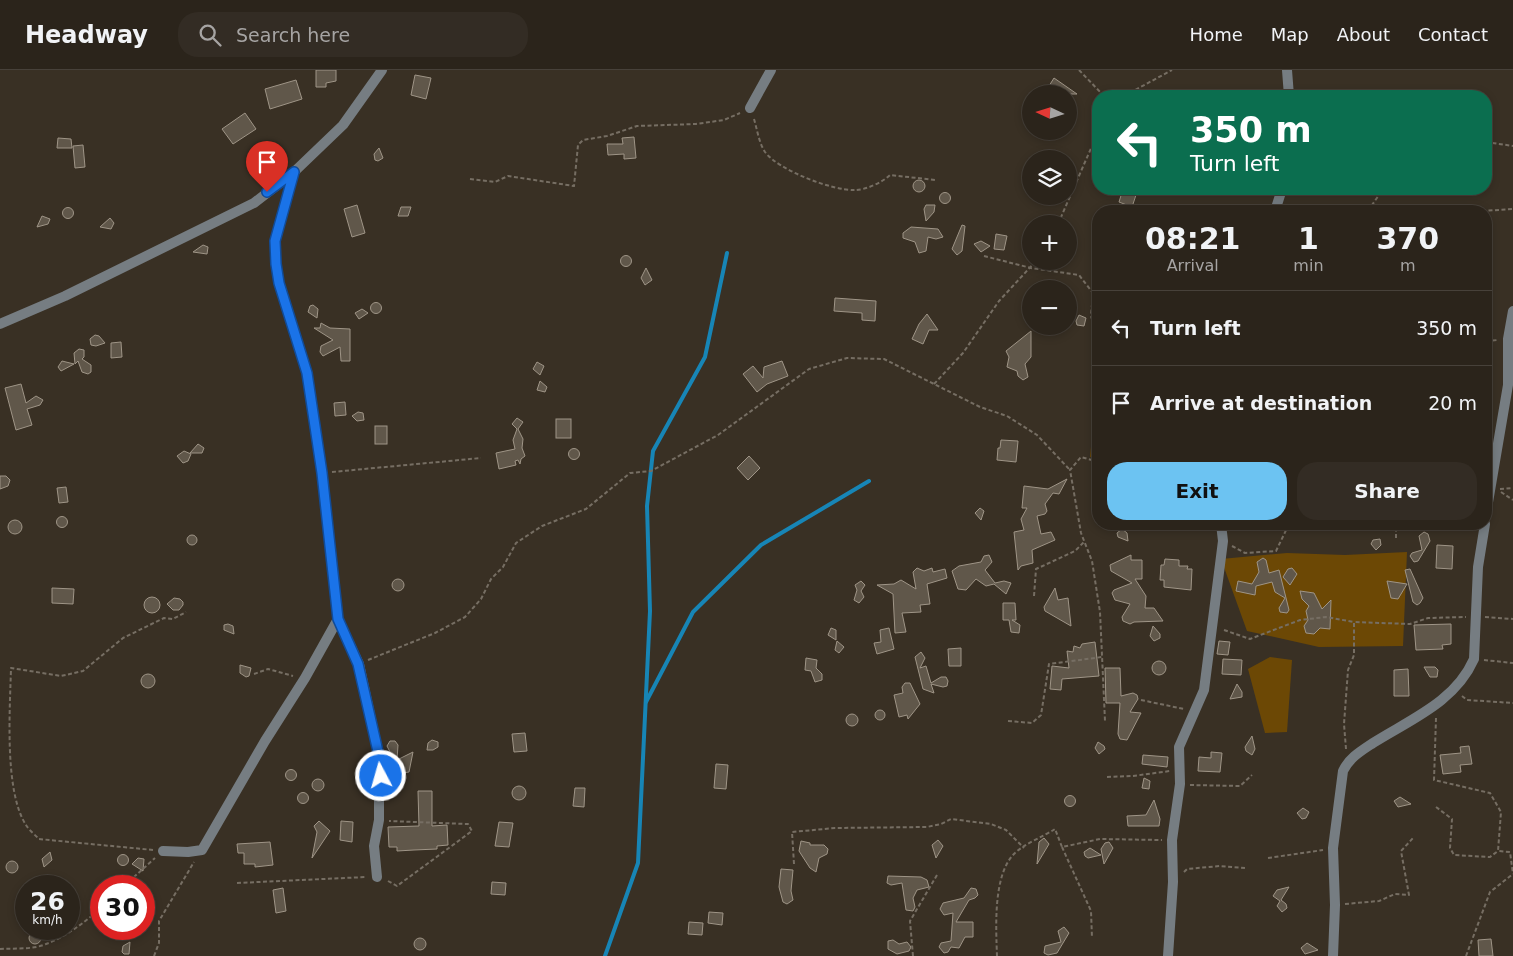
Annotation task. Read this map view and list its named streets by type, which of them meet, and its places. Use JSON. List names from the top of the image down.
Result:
{
  "north": "left",
  "page": {
    "header": "Headway",
    "search": "Search here",
    "nav": [
      "Home",
      "Map",
      "About",
      "Contact"
    ],
    "map_buttons": ["+", "−"],
    "turn": ["350 m", "Turn left"],
    "eta": [
      "08:21",
      "Arrival",
      "1",
      "min",
      "370",
      "m"
    ],
    "list": [
      {
        "name": "Turn left",
        "value": "350 m"
      },
      {
        "name": "Arrive at destination",
        "value": "20 m"
      }
    ],
    "buttons": ["Exit", "Share"],
    "speed": "26 km/h",
    "limit": "30"
  }
}
